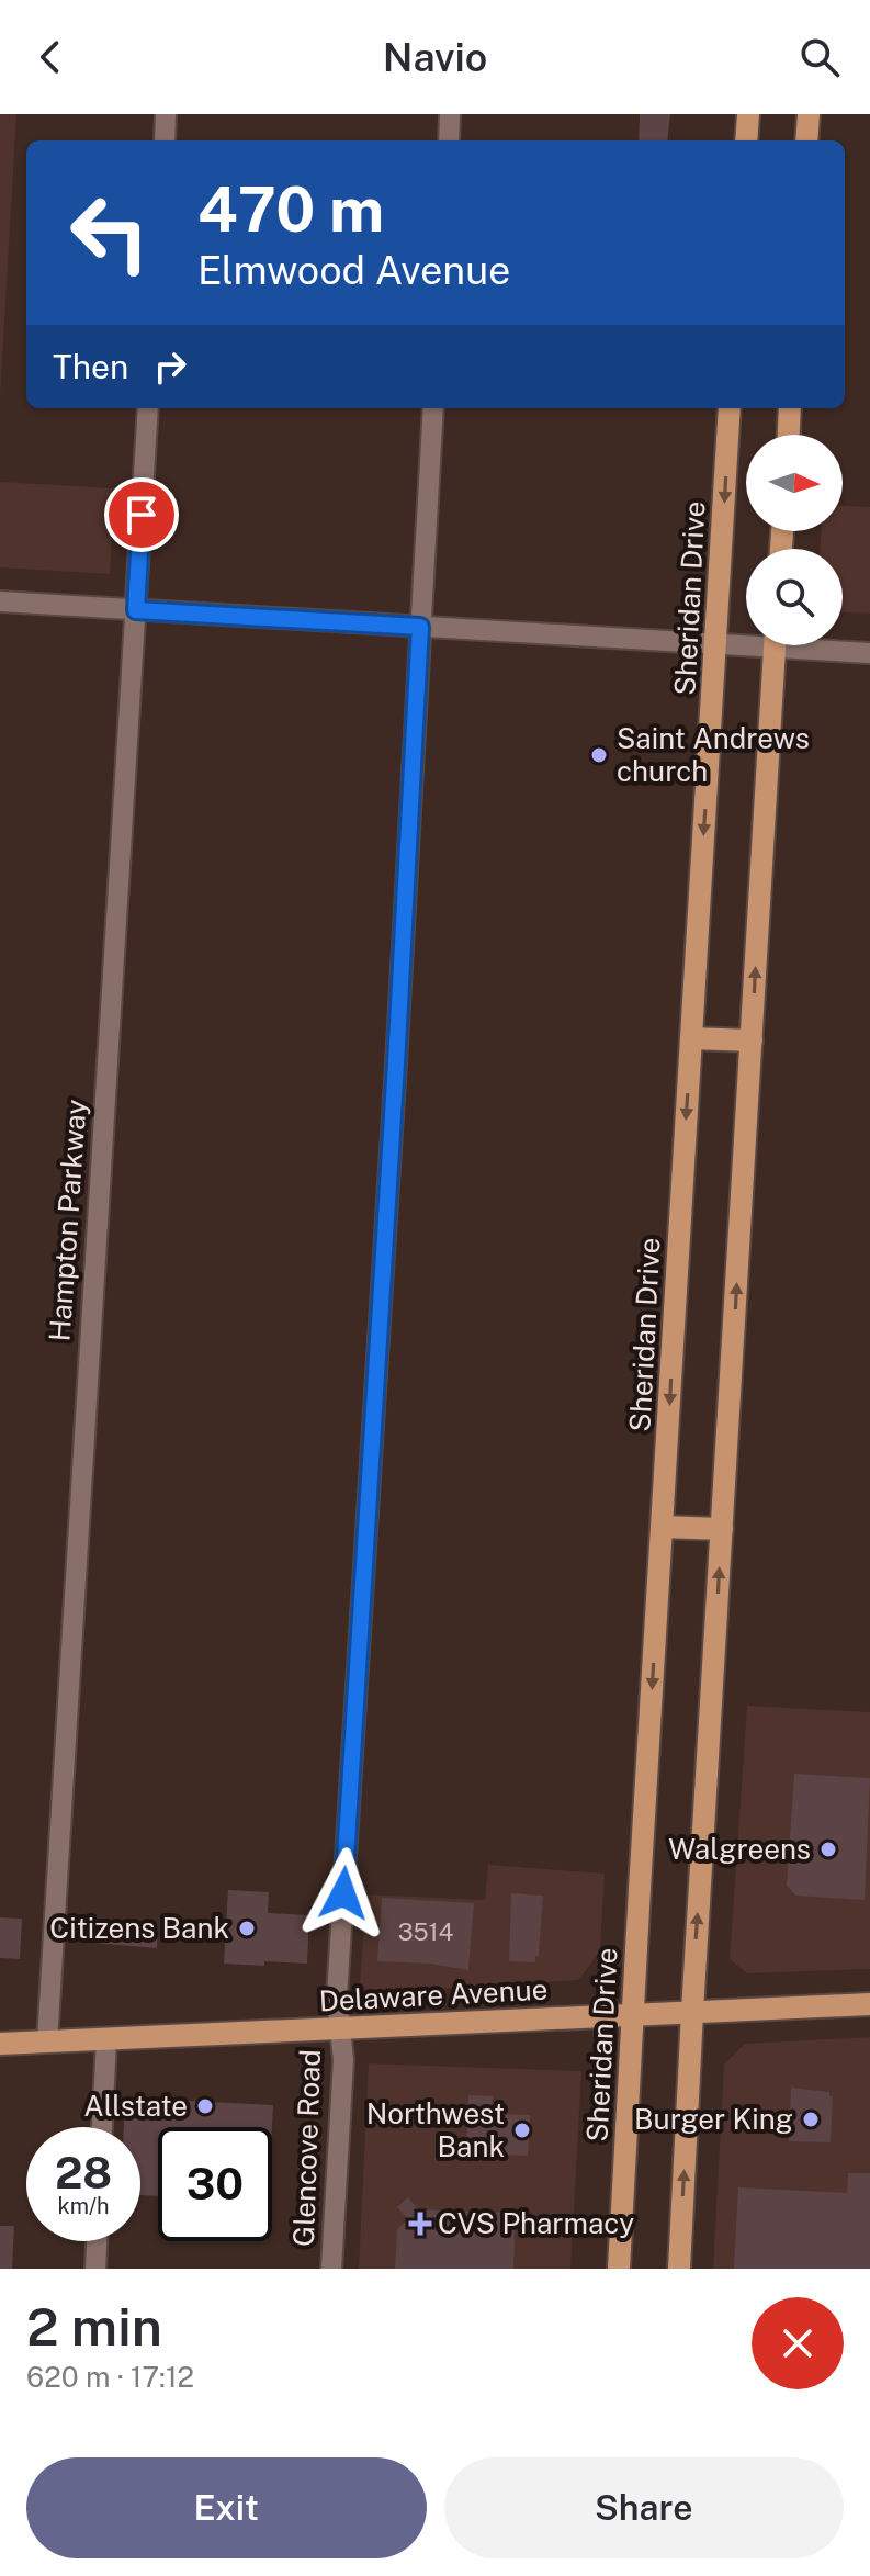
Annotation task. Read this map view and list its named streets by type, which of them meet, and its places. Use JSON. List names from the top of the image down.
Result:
{
  "streets": {
    "main road": ["Sheridan Drive", "Delaware Avenue"],
    "street": ["Hampton Parkway", "Glencove Road"]
  },
  "crossings": [
    ["Sheridan Drive", "Delaware Avenue"],
    ["Hampton Parkway", "Delaware Avenue"],
    ["Delaware Avenue", "Glencove Road"]
  ],
  "places": {
    "other": [
      "Saint Andrews church",
      "Walgreens",
      "Citizens Bank",
      "Allstate",
      "Burger King",
      "Northwest Bank"
    ],
    "health": ["CVS Pharmacy"]
  },
  "house_numbers": ["3514"],
  "north": "right",
  "page": {
    "header": "Navio",
    "turn": ["470 m", "Elmwood Avenue"],
    "then": "Then",
    "speed": "28 km/h",
    "limit": "30",
    "heading": ["2 min", "620 m · 17:12"],
    "buttons": ["Exit", "Share"]
  }
}
